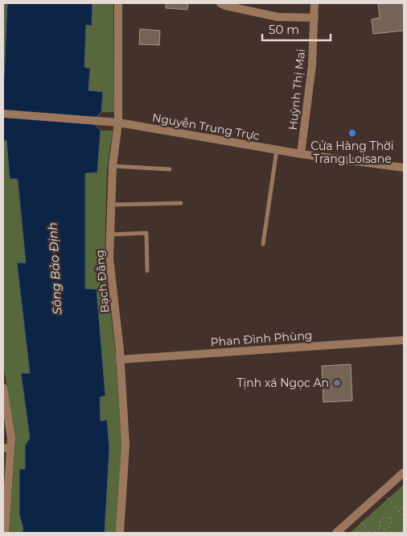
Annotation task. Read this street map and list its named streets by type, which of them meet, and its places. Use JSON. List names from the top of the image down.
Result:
{
  "streets": {
    "street": [
      "Huỳnh Thị Mai",
      "Nguyễn Trung Trực",
      "Bạch Đằng",
      "Phan Đình Phùng"
    ]
  },
  "crossings": [
    ["Huỳnh Thị Mai", "Nguyễn Trung Trực"],
    ["Nguyễn Trung Trực", "Bạch Đằng"],
    ["Bạch Đằng", "Phan Đình Phùng"]
  ],
  "water": ["Sông Bảo Định"],
  "places": ["Cửa Hàng Thời Trang Loisane", "Tịnh xá Ngọc An"],
  "scale_bar": "50 m"
}
